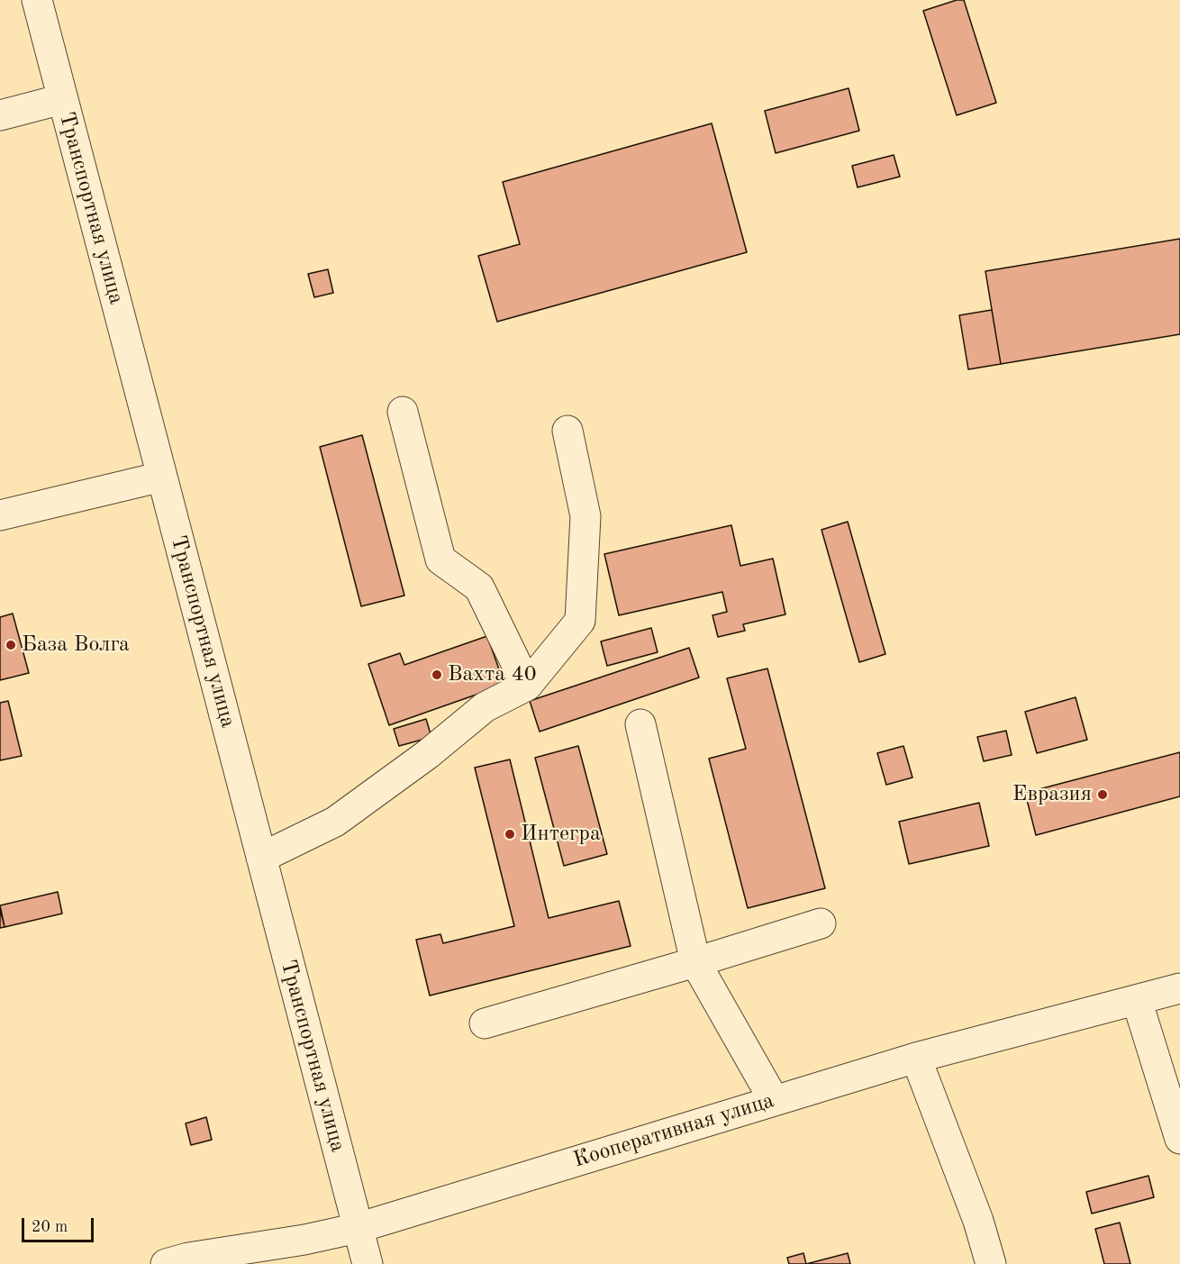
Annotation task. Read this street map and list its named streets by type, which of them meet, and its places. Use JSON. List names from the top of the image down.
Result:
{
  "streets": {
    "street": ["Транспортная улица", "Кооперативная улица"]
  },
  "crossings": [
    ["Транспортная улица", "Кооперативная улица"]
  ],
  "places": [
    "База Волга",
    "Вахта 40",
    "Евразия",
    "Интегра"
  ],
  "scale_bar": "20 m"
}
